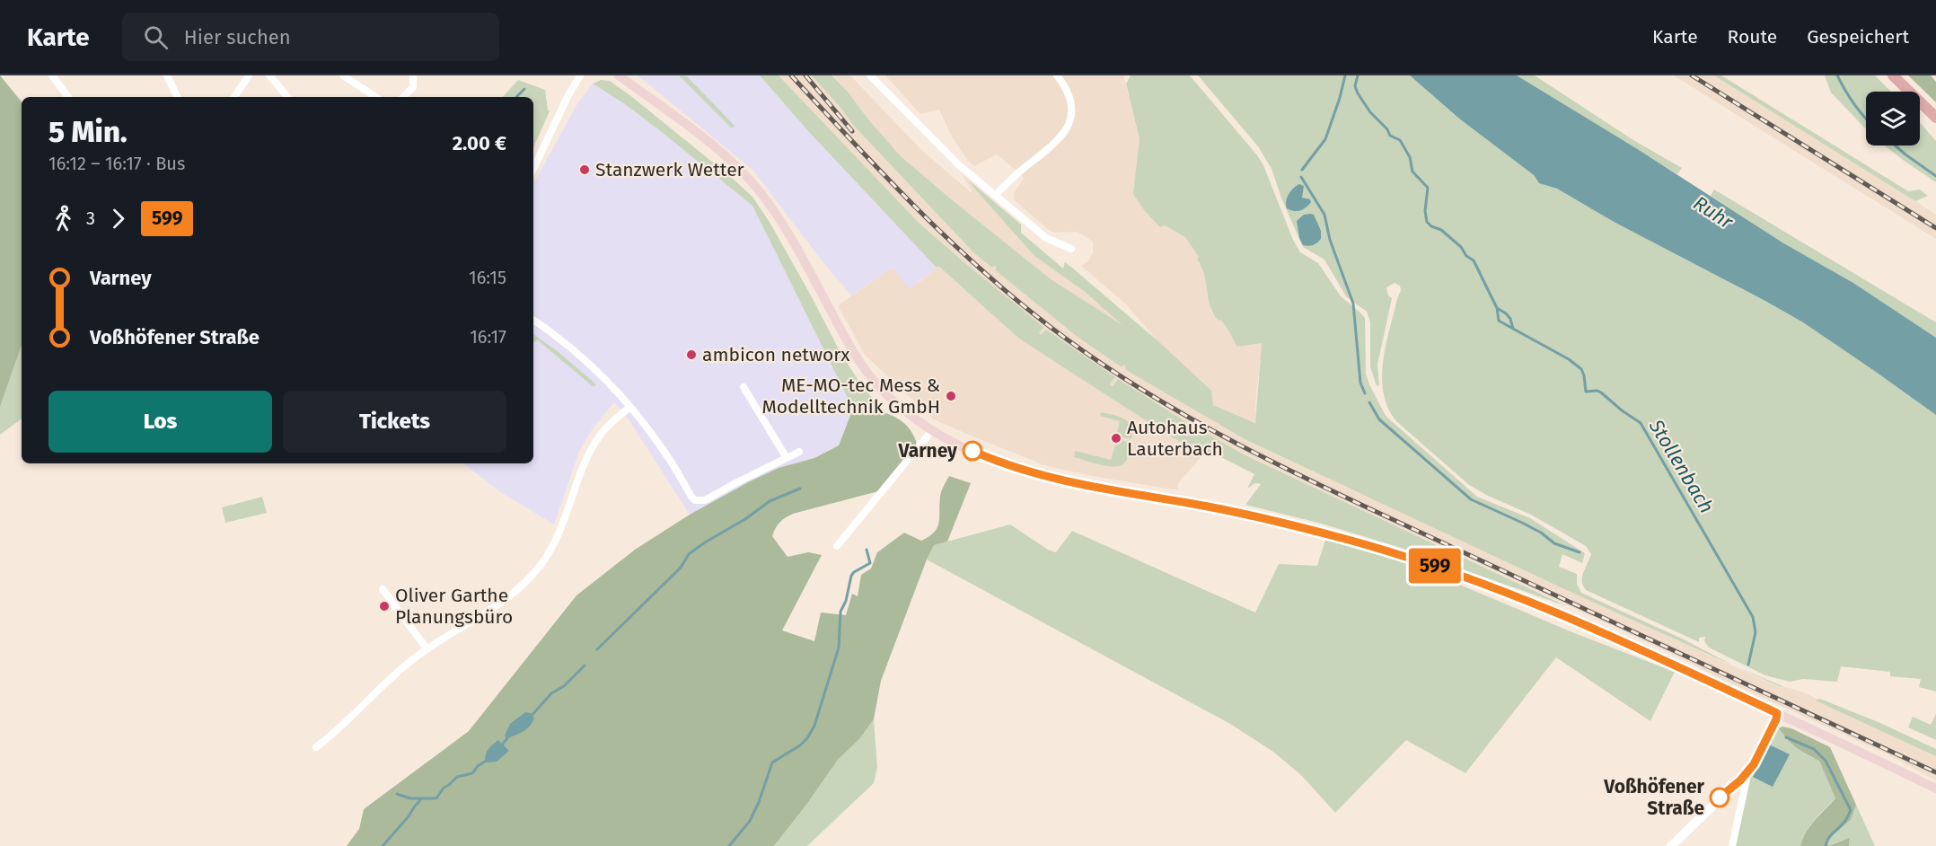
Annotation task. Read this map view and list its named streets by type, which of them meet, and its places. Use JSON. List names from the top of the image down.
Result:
{
  "water": ["Ruhr", "Stollenbach"],
  "places": [
    "Stanzwerk Wetter",
    "ambicon networx",
    "ME-MO-tec Mess & Modelltechnik GmbH",
    "Autohaus Lauterbach",
    "Varney",
    "Oliver Garthe Planungsbüro",
    "Voßhöfener Straße"
  ],
  "lines": ["bus line 599"],
  "page": {
    "header": "Karte",
    "search": "Hier suchen",
    "nav": ["Karte", "Route", "Gespeichert"],
    "on_map": "599",
    "heading": ["5 Min.", "16:12 – 16:17 · Bus", "2.00 €"],
    "legs": ["3", "599"],
    "list": [
      {
        "name": "Varney",
        "value": "16:15"
      },
      {
        "name": "Voßhöfener Straße",
        "value": "16:17"
      }
    ],
    "buttons": ["Los", "Tickets"]
  }
}
